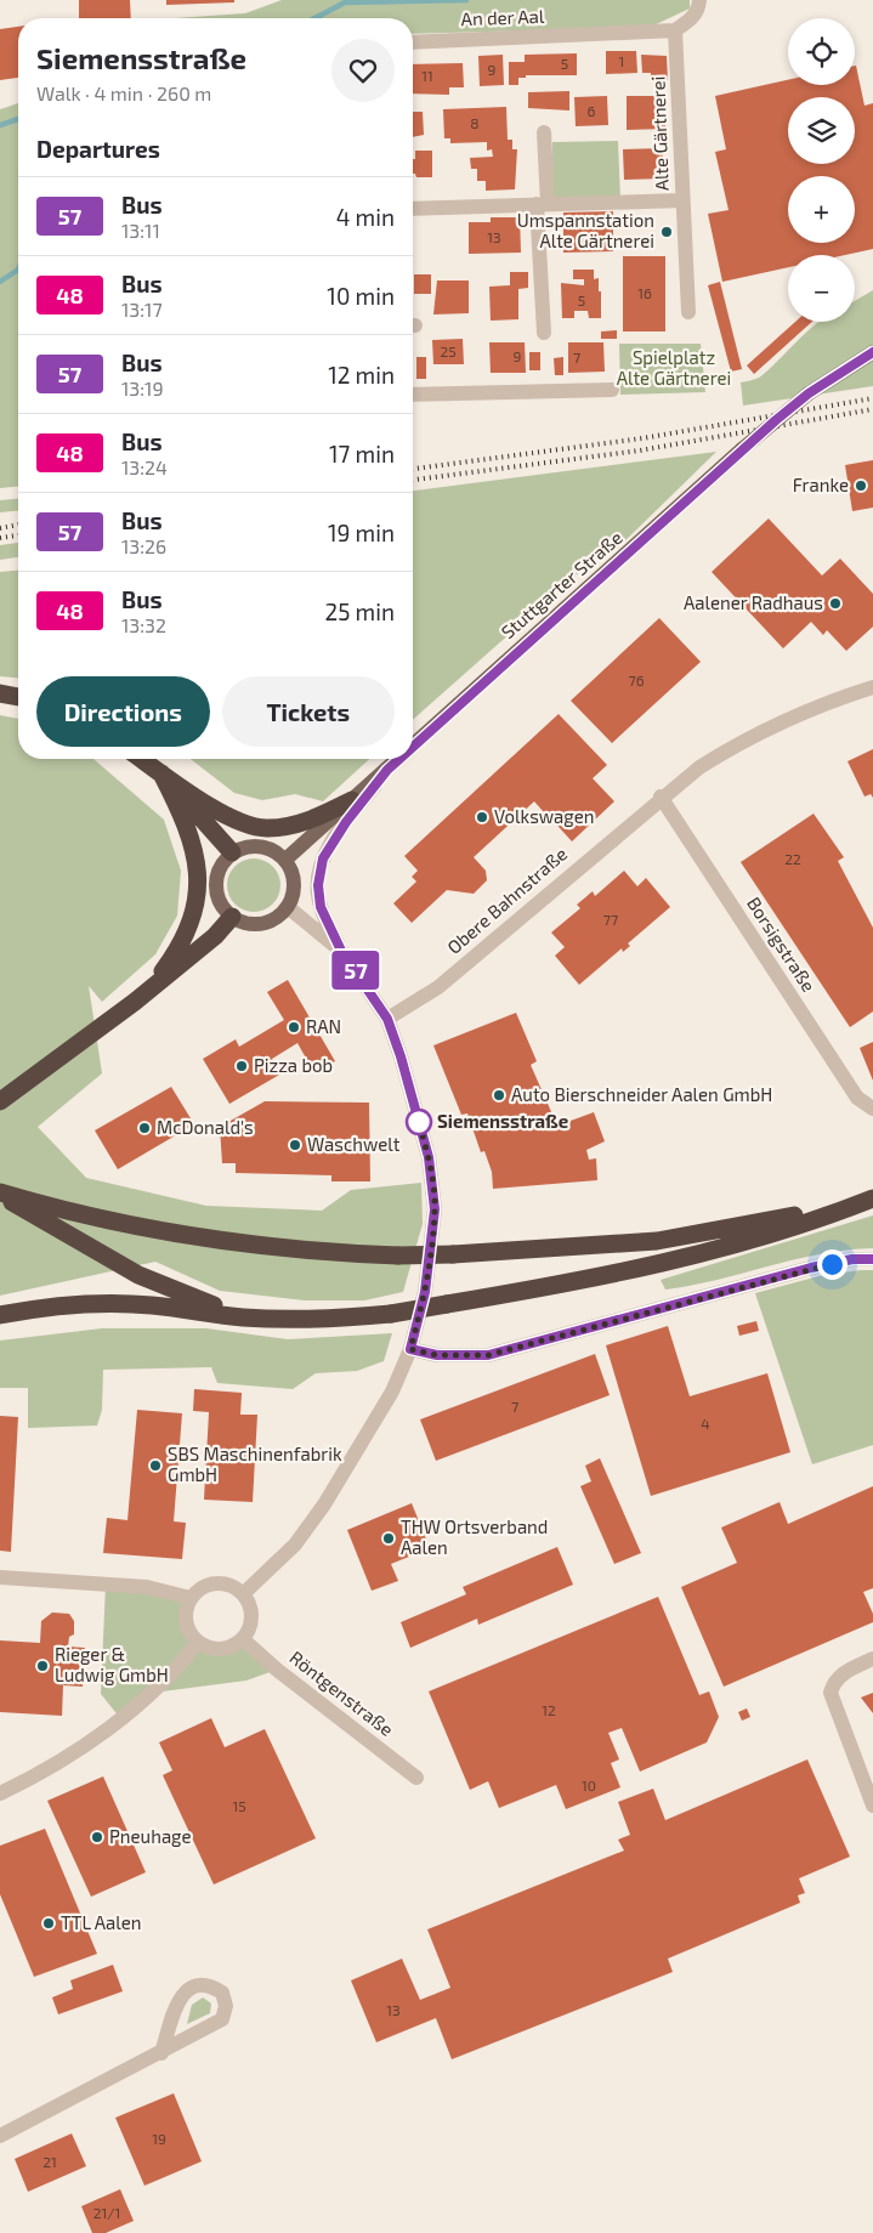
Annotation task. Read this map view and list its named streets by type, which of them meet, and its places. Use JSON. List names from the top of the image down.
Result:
{
  "streets": {
    "main road": ["Stuttgarter Straße"],
    "street": [
      "An der Aal",
      "Alte Gärtnerei",
      "Obere Bahnstraße",
      "Borsigstraße",
      "Röntgenstraße"
    ]
  },
  "crossings": [
    ["An der Aal", "Alte Gärtnerei"],
    ["Obere Bahnstraße", "Borsigstraße"]
  ],
  "parks": ["Spielplatz Alte Gärtnerei"],
  "places": [
    "Umspannstation Alte Gärtnerei",
    "Franke",
    "Aalener Radhaus",
    "Volkswagen",
    "RAN",
    "Pizza bob",
    "Auto Bierschneider Aalen GmbH",
    "Siemensstraße",
    "McDonald's",
    "Waschwelt",
    "SBS Maschinenfabrik GmbH",
    "THW Ortsverband Aalen",
    "Rieger & Ludwig GmbH",
    "Pneuhage",
    "TTL Aalen"
  ],
  "lines": ["bus line 57"],
  "house_numbers": [
    "1",
    "5",
    "9",
    "11",
    "6",
    "8",
    "13",
    "16",
    "5",
    "25",
    "9",
    "7",
    "76",
    "22",
    "77",
    "7",
    "4",
    "12",
    "10",
    "15",
    "13",
    "19",
    "21",
    "21/1"
  ],
  "page": {
    "on_map": "57",
    "map_buttons": ["+", "−"],
    "heading": [
      ["Siemensstraße", "Walk · 4 min · 260 m"],
      "Departures"
    ],
    "list": [
      {
        "mark": "57",
        "name": "Bus",
        "note": "13:11",
        "value": "4 min"
      },
      {
        "mark": "48",
        "name": "Bus",
        "note": "13:17",
        "value": "10 min"
      },
      {
        "mark": "57",
        "name": "Bus",
        "note": "13:19",
        "value": "12 min"
      },
      {
        "mark": "48",
        "name": "Bus",
        "note": "13:24",
        "value": "17 min"
      },
      {
        "mark": "57",
        "name": "Bus",
        "note": "13:26",
        "value": "19 min"
      },
      {
        "mark": "48",
        "name": "Bus",
        "note": "13:32",
        "value": "25 min"
      }
    ],
    "buttons": ["Directions", "Tickets"]
  }
}
